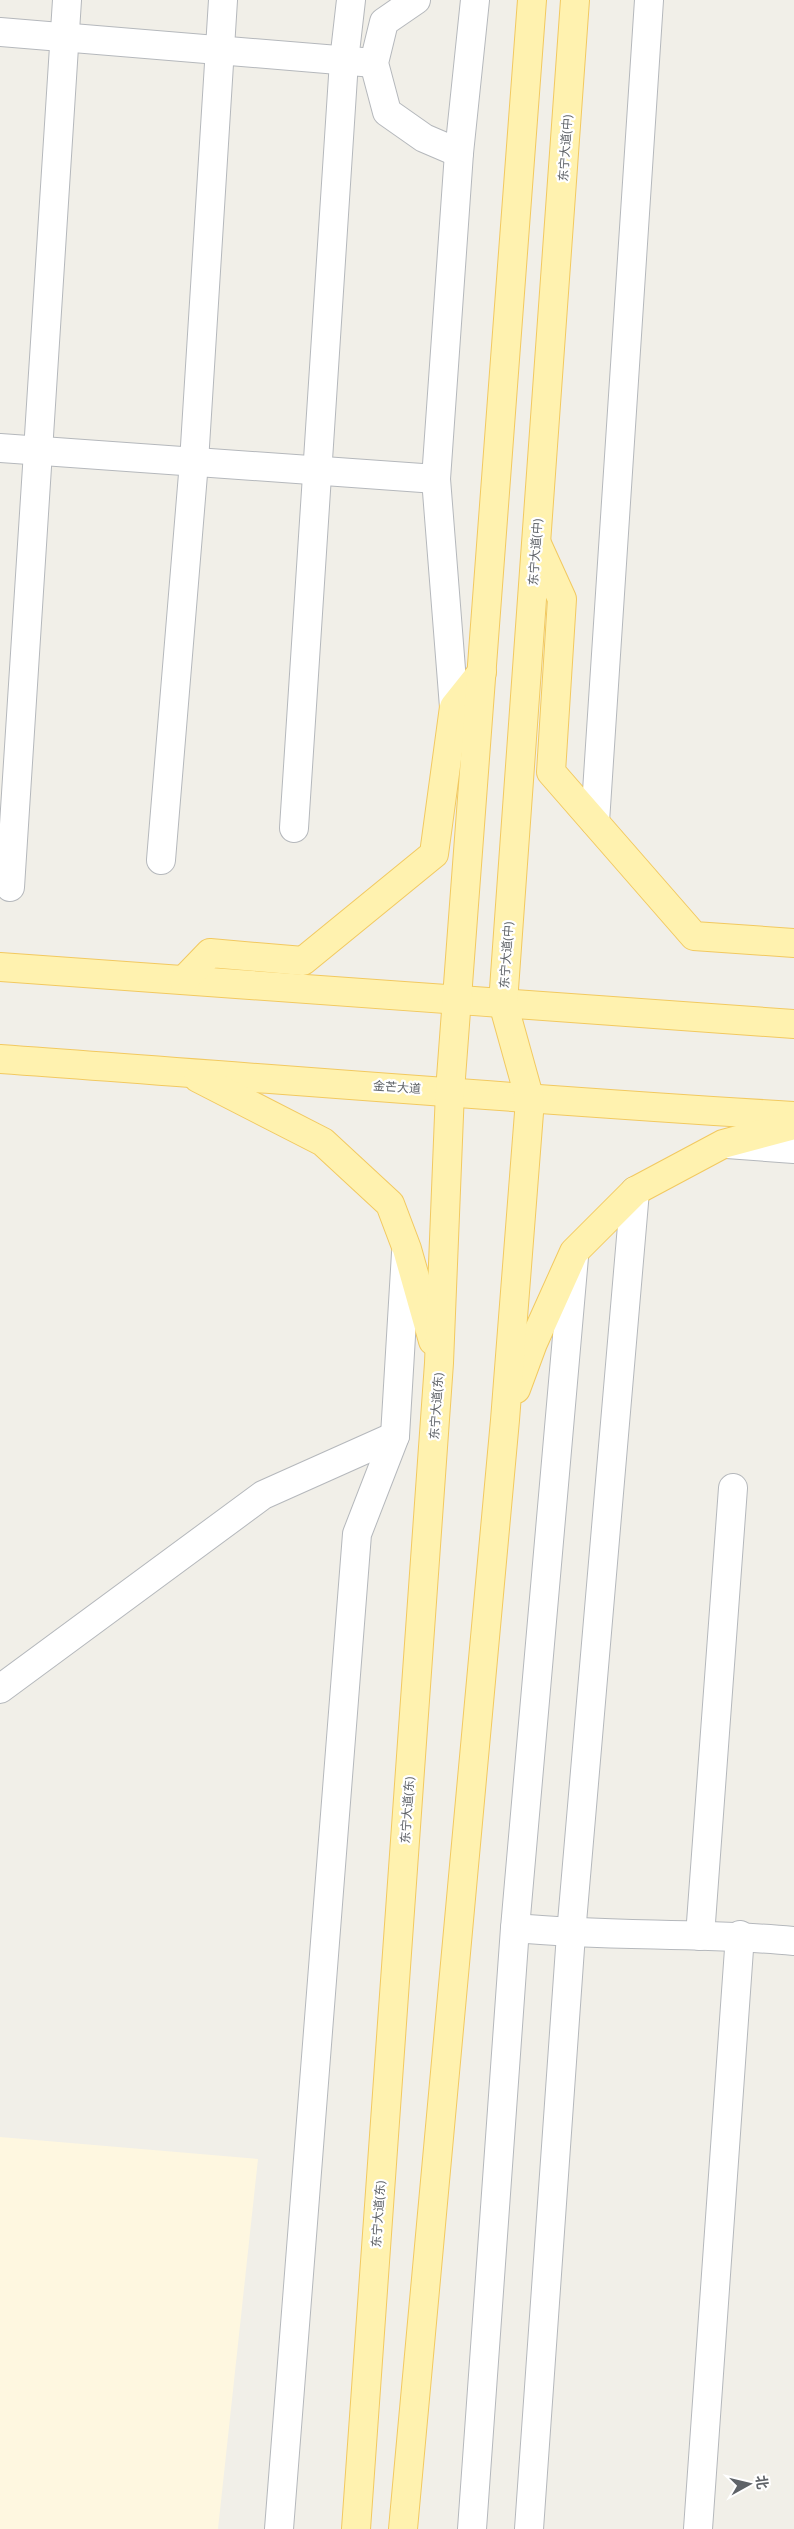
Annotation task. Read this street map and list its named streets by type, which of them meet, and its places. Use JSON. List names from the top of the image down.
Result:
{
  "streets": {
    "main road": ["东宁大道(中)", "金芒大道", "东宁大道(东)"]
  },
  "crossings": [
    ["东宁大道(中)", "金芒大道"],
    ["金芒大道", "东宁大道(东)"]
  ],
  "north": "right"
}
